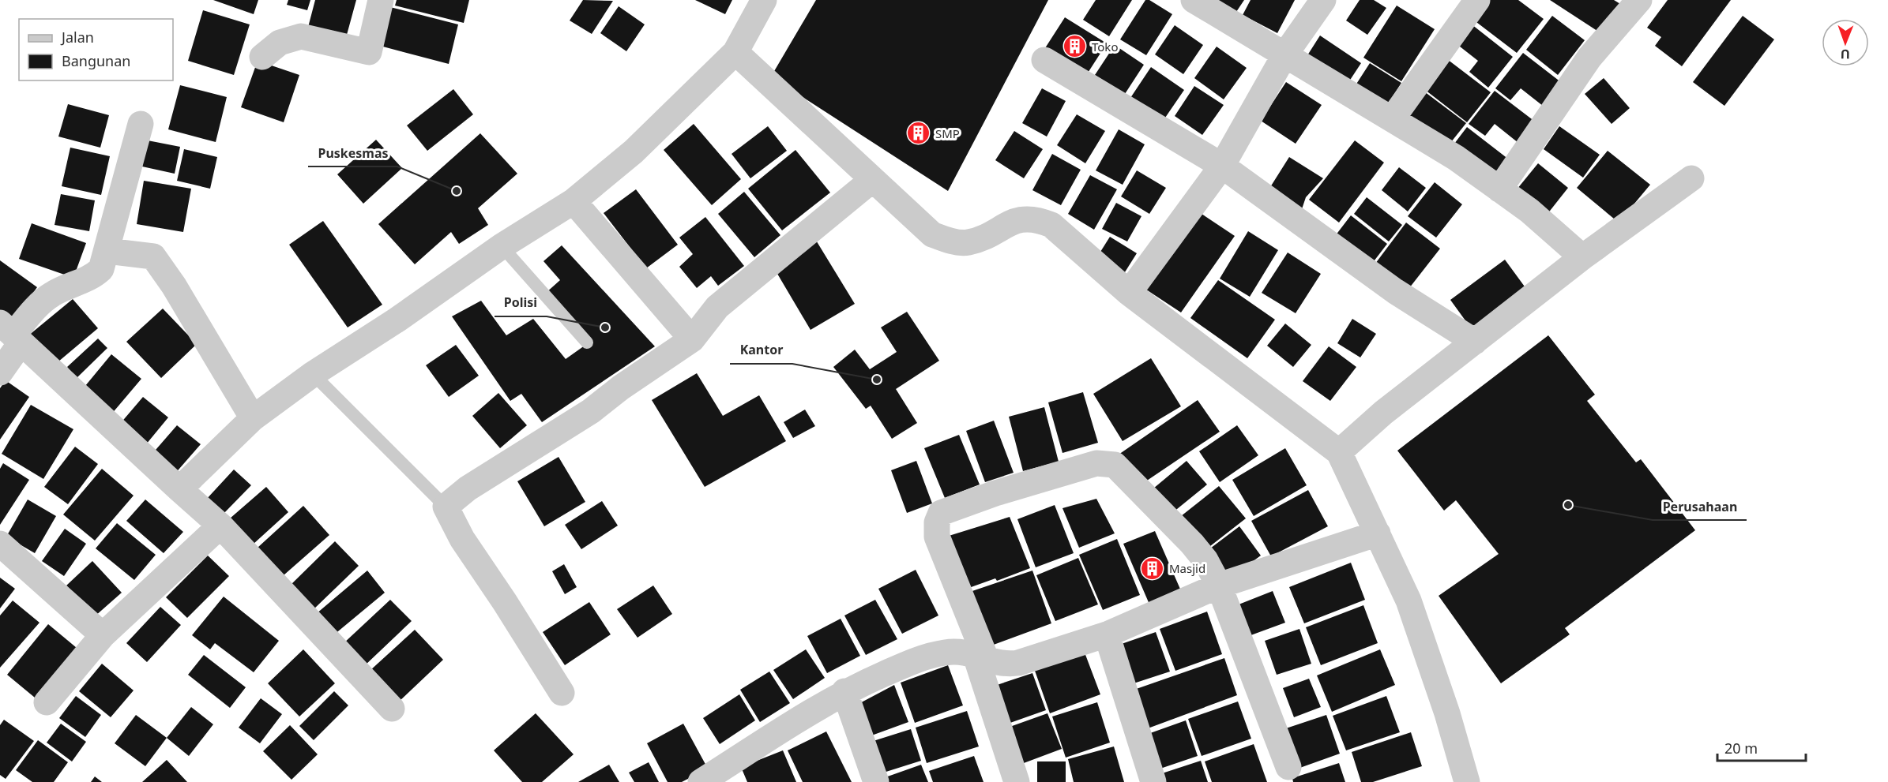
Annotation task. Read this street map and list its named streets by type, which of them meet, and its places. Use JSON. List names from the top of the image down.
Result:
{
  "places": {
    "building": ["Toko", "SMP", "Masjid"],
    "other": [
      "Puskesmas",
      "Polisi",
      "Kantor",
      "Perusahaan"
    ]
  },
  "legend": ["Jalan", "Bangunan"],
  "scale_bar": "20 m",
  "north": "bottom"
}
